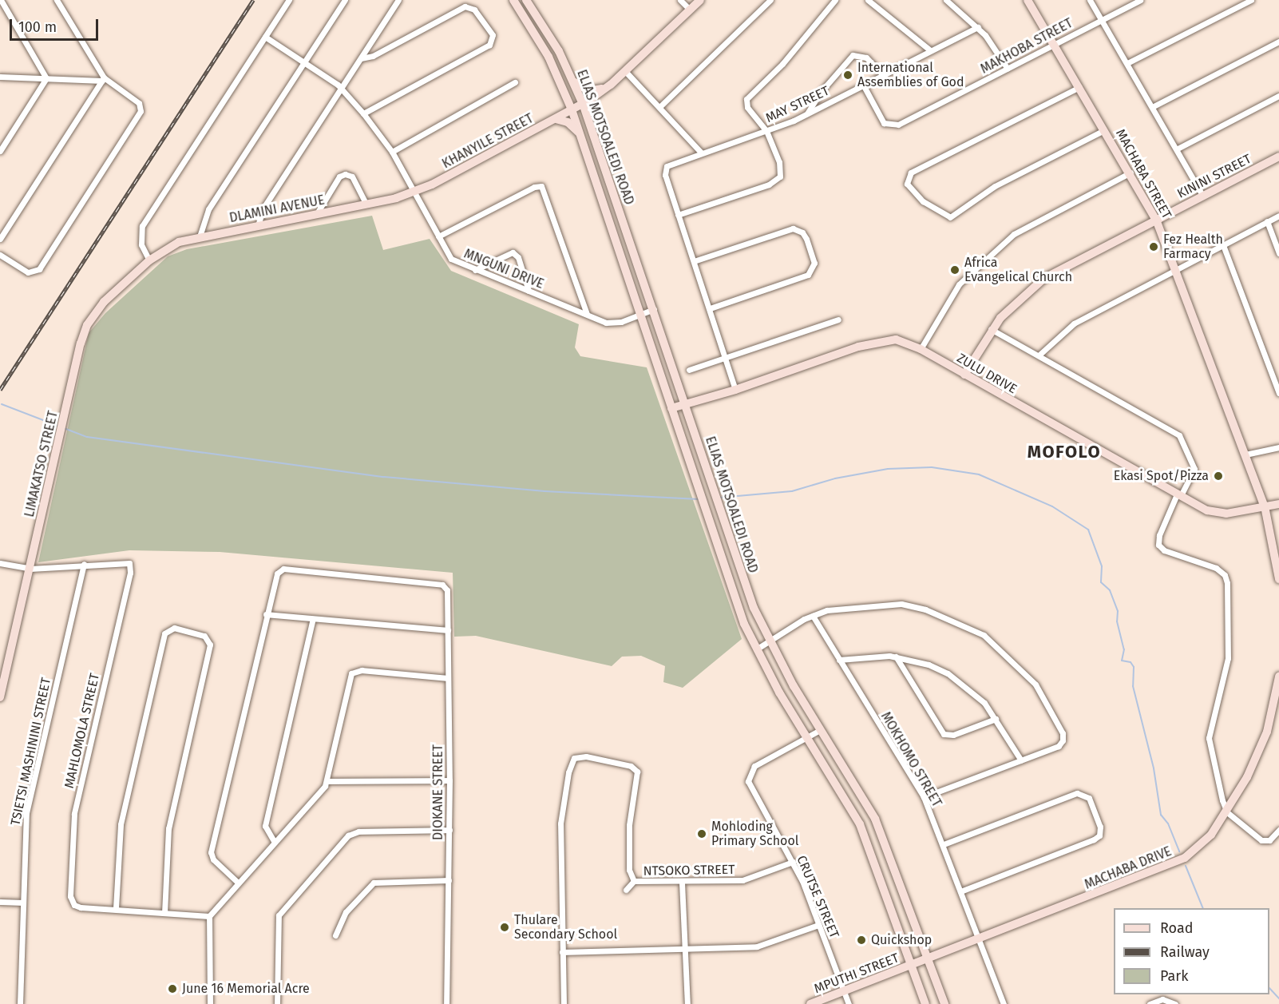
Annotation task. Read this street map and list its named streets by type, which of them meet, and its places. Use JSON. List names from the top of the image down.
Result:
{
  "streets": {
    "main road": [
      "ELIAS MOTSOALEDI ROAD",
      "KHANYILE STREET",
      "MACHABA STREET",
      "KININI STREET",
      "DLAMINI AVENUE",
      "ZULU DRIVE",
      "LIMAKATSO STREET",
      "MACHABA DRIVE",
      "MPUTHI STREET"
    ],
    "street": [
      "MAKHOBA STREET",
      "MAY STREET",
      "MNGUNI DRIVE",
      "MAHLOMOLA STREET",
      "TSIETSI MASHININI STREET",
      "MOKHOMO STREET",
      "DIOKANE STREET",
      "NTSOKO STREET",
      "CRUTSE STREET"
    ]
  },
  "crossings": [
    ["MAKHOBA STREET", "MAY STREET"],
    ["MAKHOBA STREET", "MACHABA STREET"],
    ["ELIAS MOTSOALEDI ROAD", "KHANYILE STREET"],
    ["ELIAS MOTSOALEDI ROAD", "MNGUNI DRIVE"],
    ["ELIAS MOTSOALEDI ROAD", "ZULU DRIVE"],
    ["ELIAS MOTSOALEDI ROAD", "MACHABA DRIVE"],
    ["ELIAS MOTSOALEDI ROAD", "CRUTSE STREET"],
    ["ELIAS MOTSOALEDI ROAD", "MPUTHI STREET"],
    ["KHANYILE STREET", "DLAMINI AVENUE"],
    ["KHANYILE STREET", "MNGUNI DRIVE"],
    ["MACHABA STREET", "KININI STREET"],
    ["MACHABA STREET", "ZULU DRIVE"],
    ["KININI STREET", "ZULU DRIVE"],
    ["DLAMINI AVENUE", "MNGUNI DRIVE"],
    ["DLAMINI AVENUE", "LIMAKATSO STREET"],
    ["MAHLOMOLA STREET", "TSIETSI MASHININI STREET"],
    ["MOKHOMO STREET", "MACHABA DRIVE"],
    ["MACHABA DRIVE", "MPUTHI STREET"],
    ["NTSOKO STREET", "CRUTSE STREET"],
    ["CRUTSE STREET", "MPUTHI STREET"]
  ],
  "districts": ["MOFOLO"],
  "places": [
    "International Assemblies of God",
    "Fez Health Farmacy",
    "Africa Evangelical Church",
    "Ekasi Spot/Pizza",
    "Mohloding Primary School",
    "Thulare Secondary School",
    "Quickshop",
    "June 16 Memorial Acre"
  ],
  "legend": ["Road", "Railway", "Park"],
  "scale_bar": "100 m"
}
